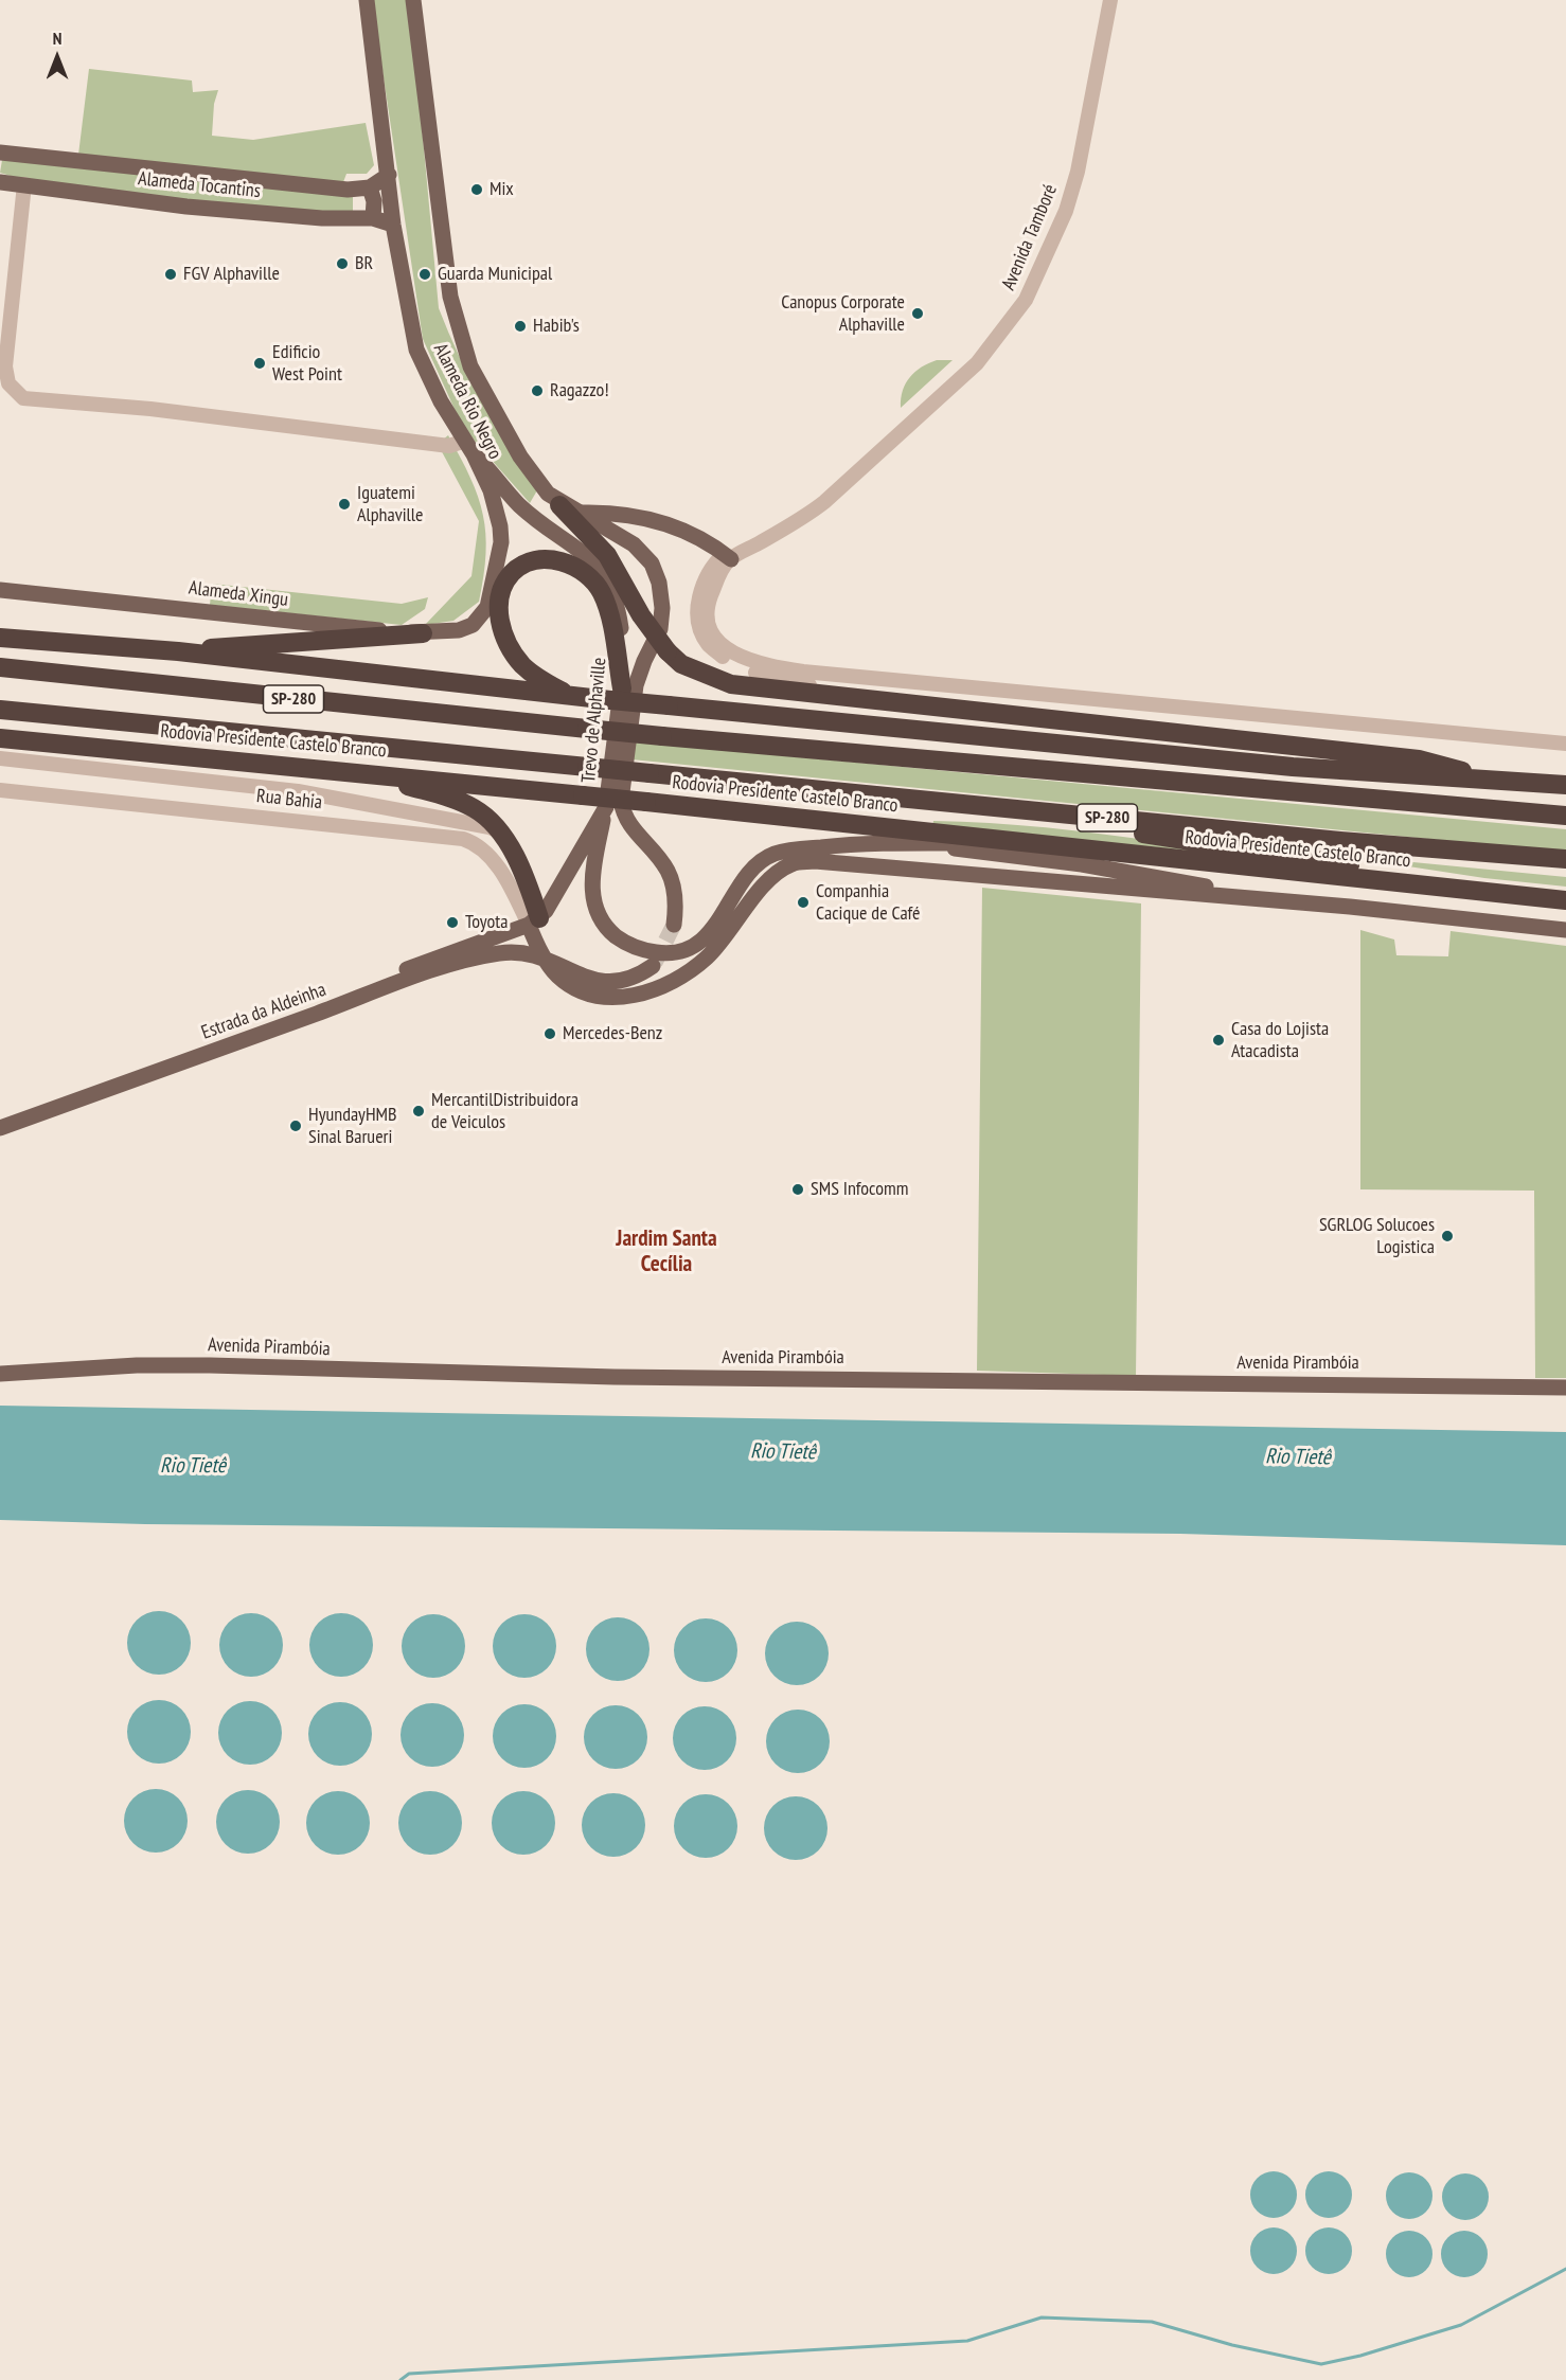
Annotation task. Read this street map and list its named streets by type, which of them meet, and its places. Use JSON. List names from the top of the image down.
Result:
{
  "streets": {
    "highway": ["SP-280", "Rodovia Presidente Castelo Branco"],
    "main road": [
      "Alameda Tocantins",
      "Alameda Rio Negro",
      "Alameda Xingu",
      "Trevo de Alphaville",
      "Estrada da Aldeinha",
      "Avenida Pirambóia"
    ],
    "street": ["Avenida Tamboré", "Rua Bahia"]
  },
  "crossings": [
    ["Alameda Tocantins", "Alameda Rio Negro"],
    ["Alameda Rio Negro", "Alameda Xingu"],
    ["Alameda Rio Negro", "Trevo de Alphaville"],
    ["Trevo de Alphaville", "Rua Bahia"],
    ["Trevo de Alphaville", "Estrada da Aldeinha"],
    ["Rua Bahia", "Estrada da Aldeinha"]
  ],
  "districts": ["Jardim Santa Cecília"],
  "water": ["Rio Tietê"],
  "places": [
    "Mix",
    "BR",
    "FGV Alphaville",
    "Guarda Municipal",
    "Canopus Corporate Alphaville",
    "Habib's",
    "Edificio West Point",
    "Ragazzo!",
    "Iguatemi Alphaville",
    "Companhia Cacique de Café",
    "Toyota",
    "Mercedes-Benz",
    "Casa do Lojista Atacadista",
    "MercantilDistribuidora de Veiculos",
    "HyundayHMB Sinal Barueri",
    "SMS Infocomm",
    "SGRLOG Solucoes Logistica"
  ],
  "north": "top"
}
